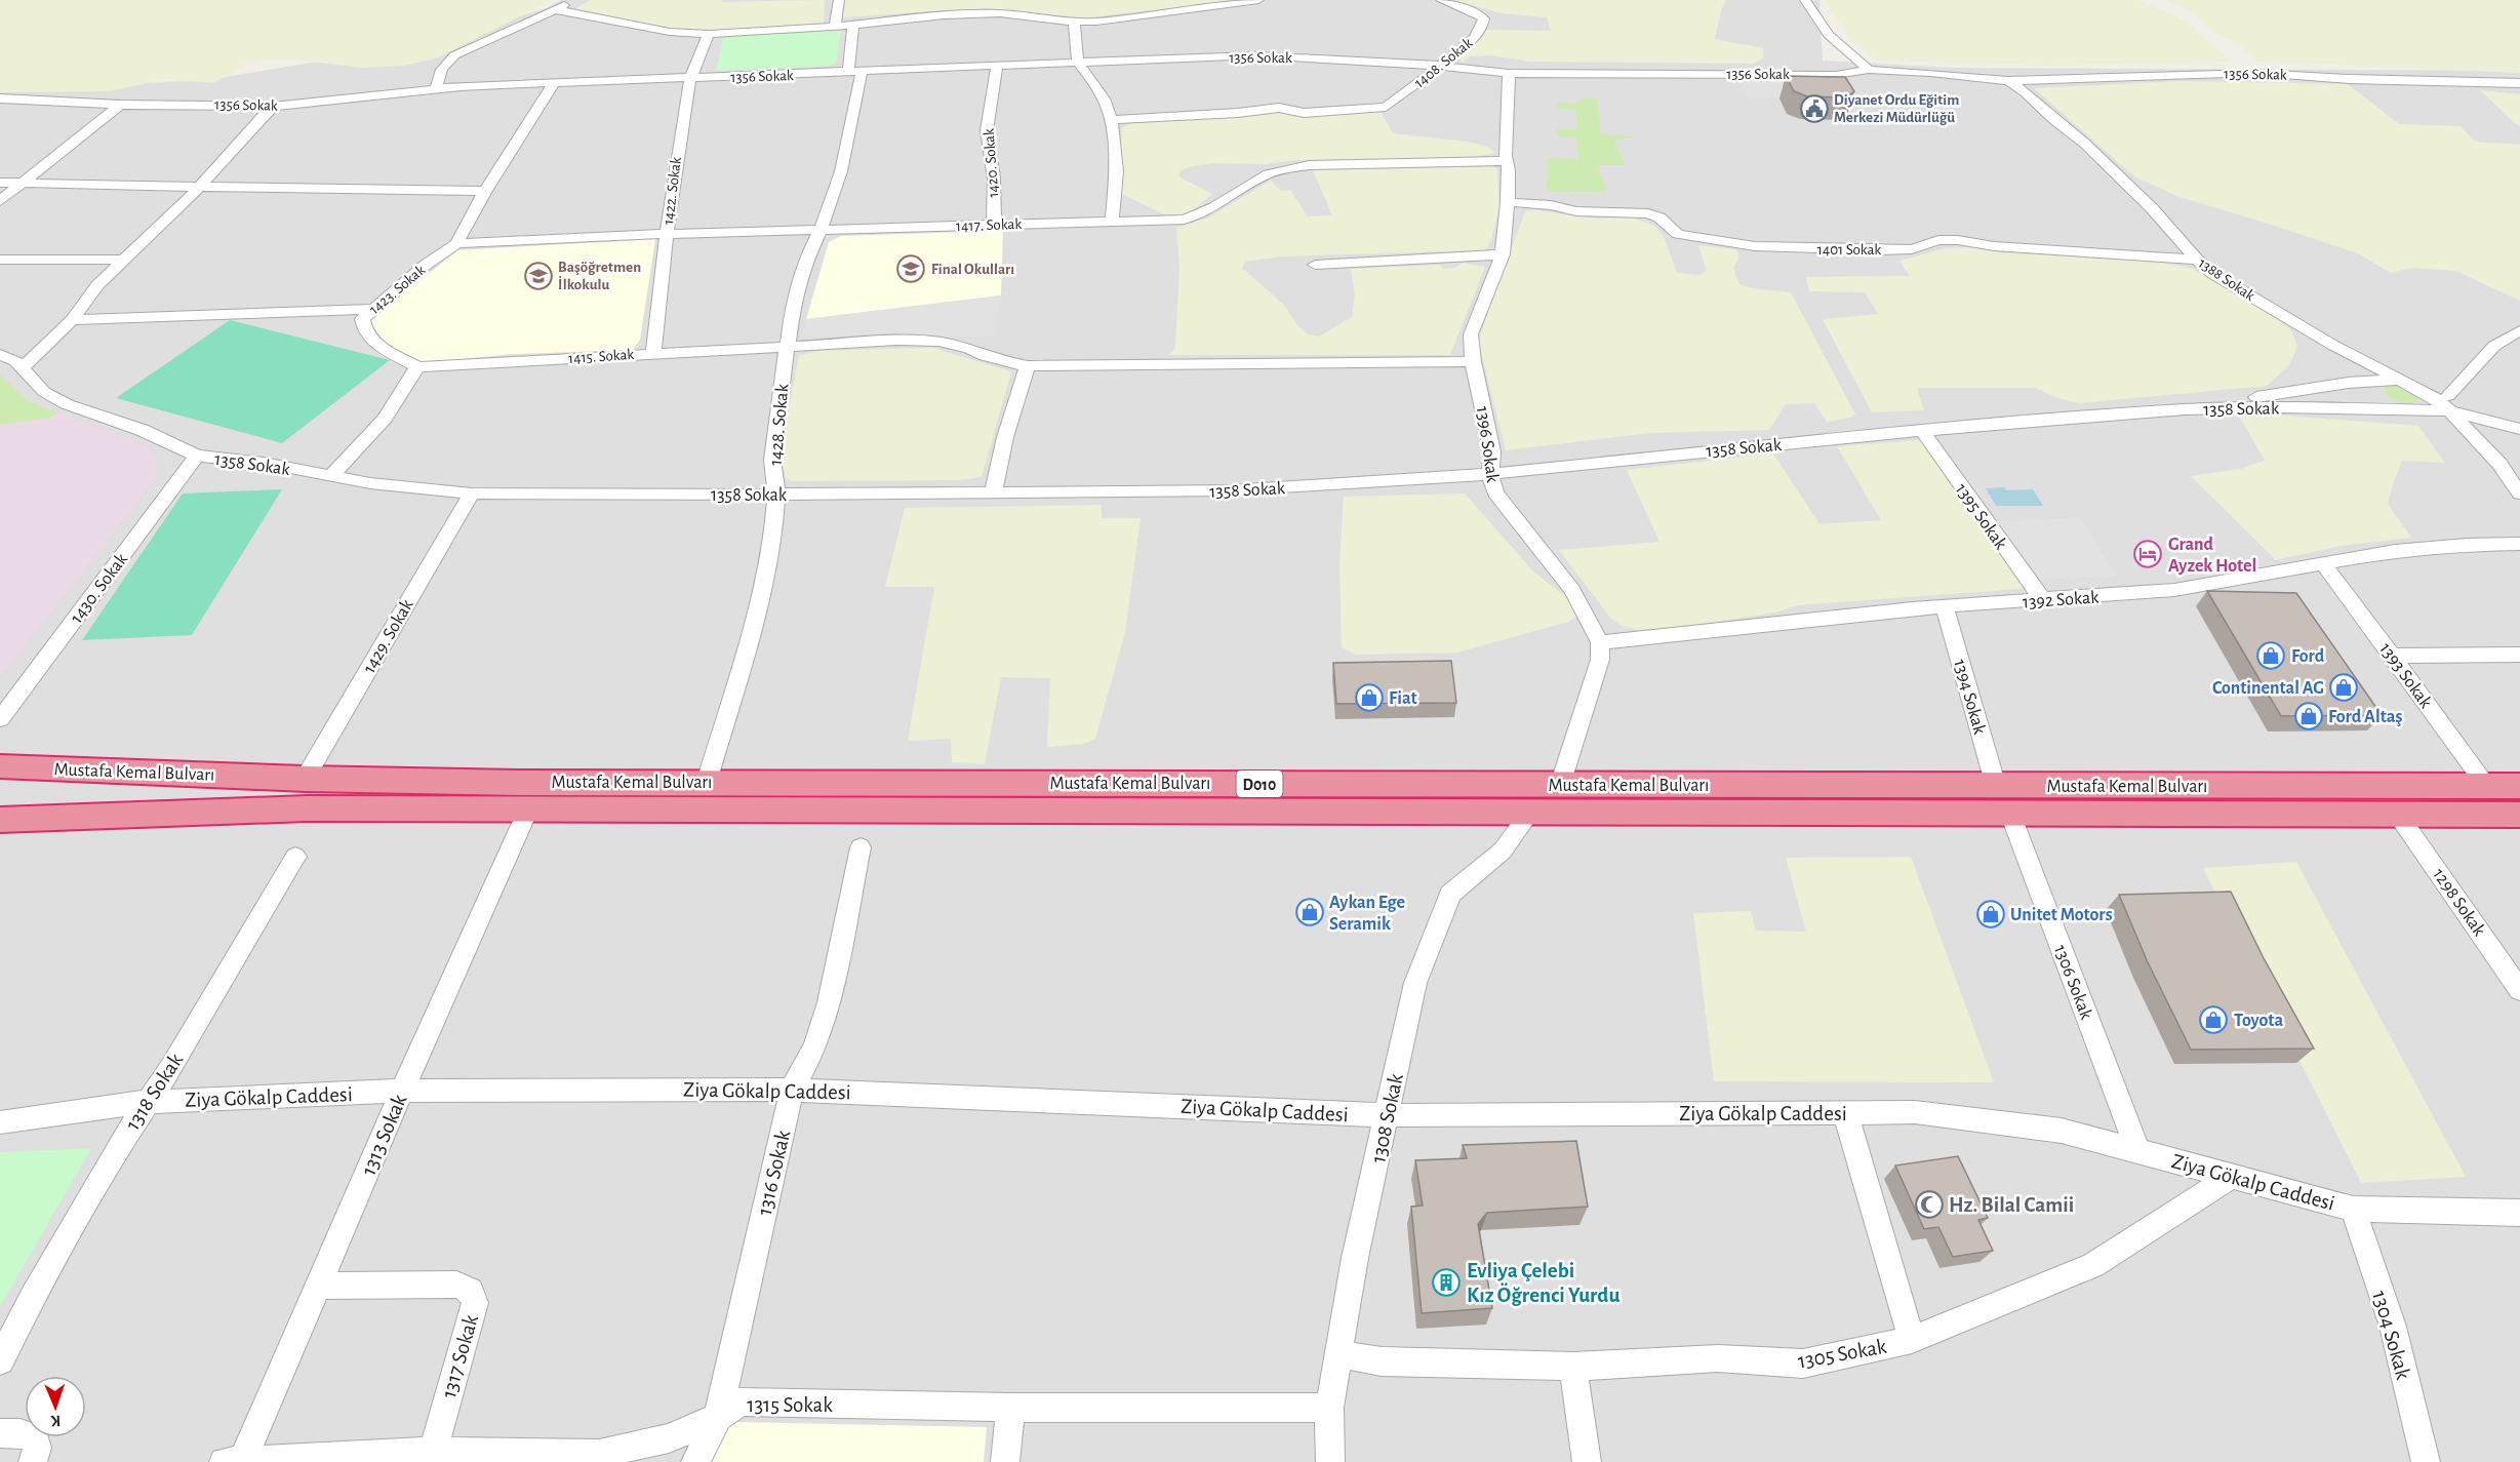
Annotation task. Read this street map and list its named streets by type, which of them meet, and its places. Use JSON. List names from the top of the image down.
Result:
{
  "streets": {
    "highway": ["Mustafa Kemal Bulvarı", "D010"],
    "street": [
      "1356 Sokak",
      "1408. Sokak",
      "1420. Sokak",
      "1422. Sokak",
      "1417. Sokak",
      "1401 Sokak",
      "1388 Sokak",
      "1423. Sokak",
      "1415. Sokak",
      "1358 Sokak",
      "1428. Sokak",
      "1396 Sokak",
      "1395 Sokak",
      "1430. Sokak",
      "1392 Sokak",
      "1429. Sokak",
      "1393 Sokak",
      "1394 Sokak",
      "1298 Sokak",
      "1306 Sokak",
      "Ziya Gökalp Caddesi",
      "1318 Sokak",
      "1308 Sokak",
      "1313 Sokak",
      "1316 Sokak",
      "1304 Sokak",
      "1305 Sokak",
      "1317 Sokak",
      "1315 Sokak"
    ]
  },
  "crossings": [
    ["1356 Sokak", "1408. Sokak"],
    ["1356 Sokak", "1420. Sokak"],
    ["1356 Sokak", "1422. Sokak"],
    ["1356 Sokak", "1388 Sokak"],
    ["1356 Sokak", "1428. Sokak"],
    ["1356 Sokak", "1396 Sokak"],
    ["1420. Sokak", "1417. Sokak"],
    ["1422. Sokak", "1417. Sokak"],
    ["1422. Sokak", "1415. Sokak"],
    ["1417. Sokak", "1423. Sokak"],
    ["1417. Sokak", "1428. Sokak"],
    ["1417. Sokak", "1396 Sokak"],
    ["1401 Sokak", "1388 Sokak"],
    ["1401 Sokak", "1396 Sokak"],
    ["1423. Sokak", "1415. Sokak"],
    ["1415. Sokak", "1428. Sokak"],
    ["1415. Sokak", "1396 Sokak"],
    ["1358 Sokak", "1428. Sokak"],
    ["1358 Sokak", "1396 Sokak"],
    ["1358 Sokak", "1395 Sokak"],
    ["1358 Sokak", "1430. Sokak"],
    ["1358 Sokak", "1429. Sokak"],
    ["1428. Sokak", "Mustafa Kemal Bulvarı"],
    ["1396 Sokak", "1392 Sokak"],
    ["1395 Sokak", "1392 Sokak"],
    ["1392 Sokak", "1393 Sokak"],
    ["1392 Sokak", "1394 Sokak"],
    ["1429. Sokak", "Mustafa Kemal Bulvarı"],
    ["1393 Sokak", "Mustafa Kemal Bulvarı"],
    ["1394 Sokak", "Mustafa Kemal Bulvarı"],
    ["Mustafa Kemal Bulvarı", "1298 Sokak"],
    ["Mustafa Kemal Bulvarı", "1306 Sokak"],
    ["Mustafa Kemal Bulvarı", "1308 Sokak"],
    ["Mustafa Kemal Bulvarı", "1313 Sokak"],
    ["1306 Sokak", "Ziya Gökalp Caddesi"],
    ["Ziya Gökalp Caddesi", "1318 Sokak"],
    ["Ziya Gökalp Caddesi", "1308 Sokak"],
    ["Ziya Gökalp Caddesi", "1313 Sokak"],
    ["Ziya Gökalp Caddesi", "1316 Sokak"],
    ["Ziya Gökalp Caddesi", "1304 Sokak"],
    ["Ziya Gökalp Caddesi", "1305 Sokak"],
    ["1308 Sokak", "1305 Sokak"],
    ["1308 Sokak", "1315 Sokak"],
    ["1313 Sokak", "1317 Sokak"],
    ["1313 Sokak", "1315 Sokak"],
    ["1316 Sokak", "1315 Sokak"],
    ["1317 Sokak", "1315 Sokak"]
  ],
  "places": {
    "public building": ["Diyanet Ordu Eğitim Merkezi Müdürlüğü"],
    "school or university": ["Final Okulları", "Başöğretmen İlkokulu"],
    "hotel": ["Grand Ayzek Hotel"],
    "shop": [
      "Ford",
      "Continental AG",
      "Fiat",
      "Ford Altaş",
      "Aykan Ege Seramik",
      "Unitet Motors",
      "Toyota"
    ],
    "mosque": ["Hz. Bilal Camii"],
    "building": ["Evliya Çelebi Kız Öğrenci Yurdu"]
  },
  "north": "bottom"
}
